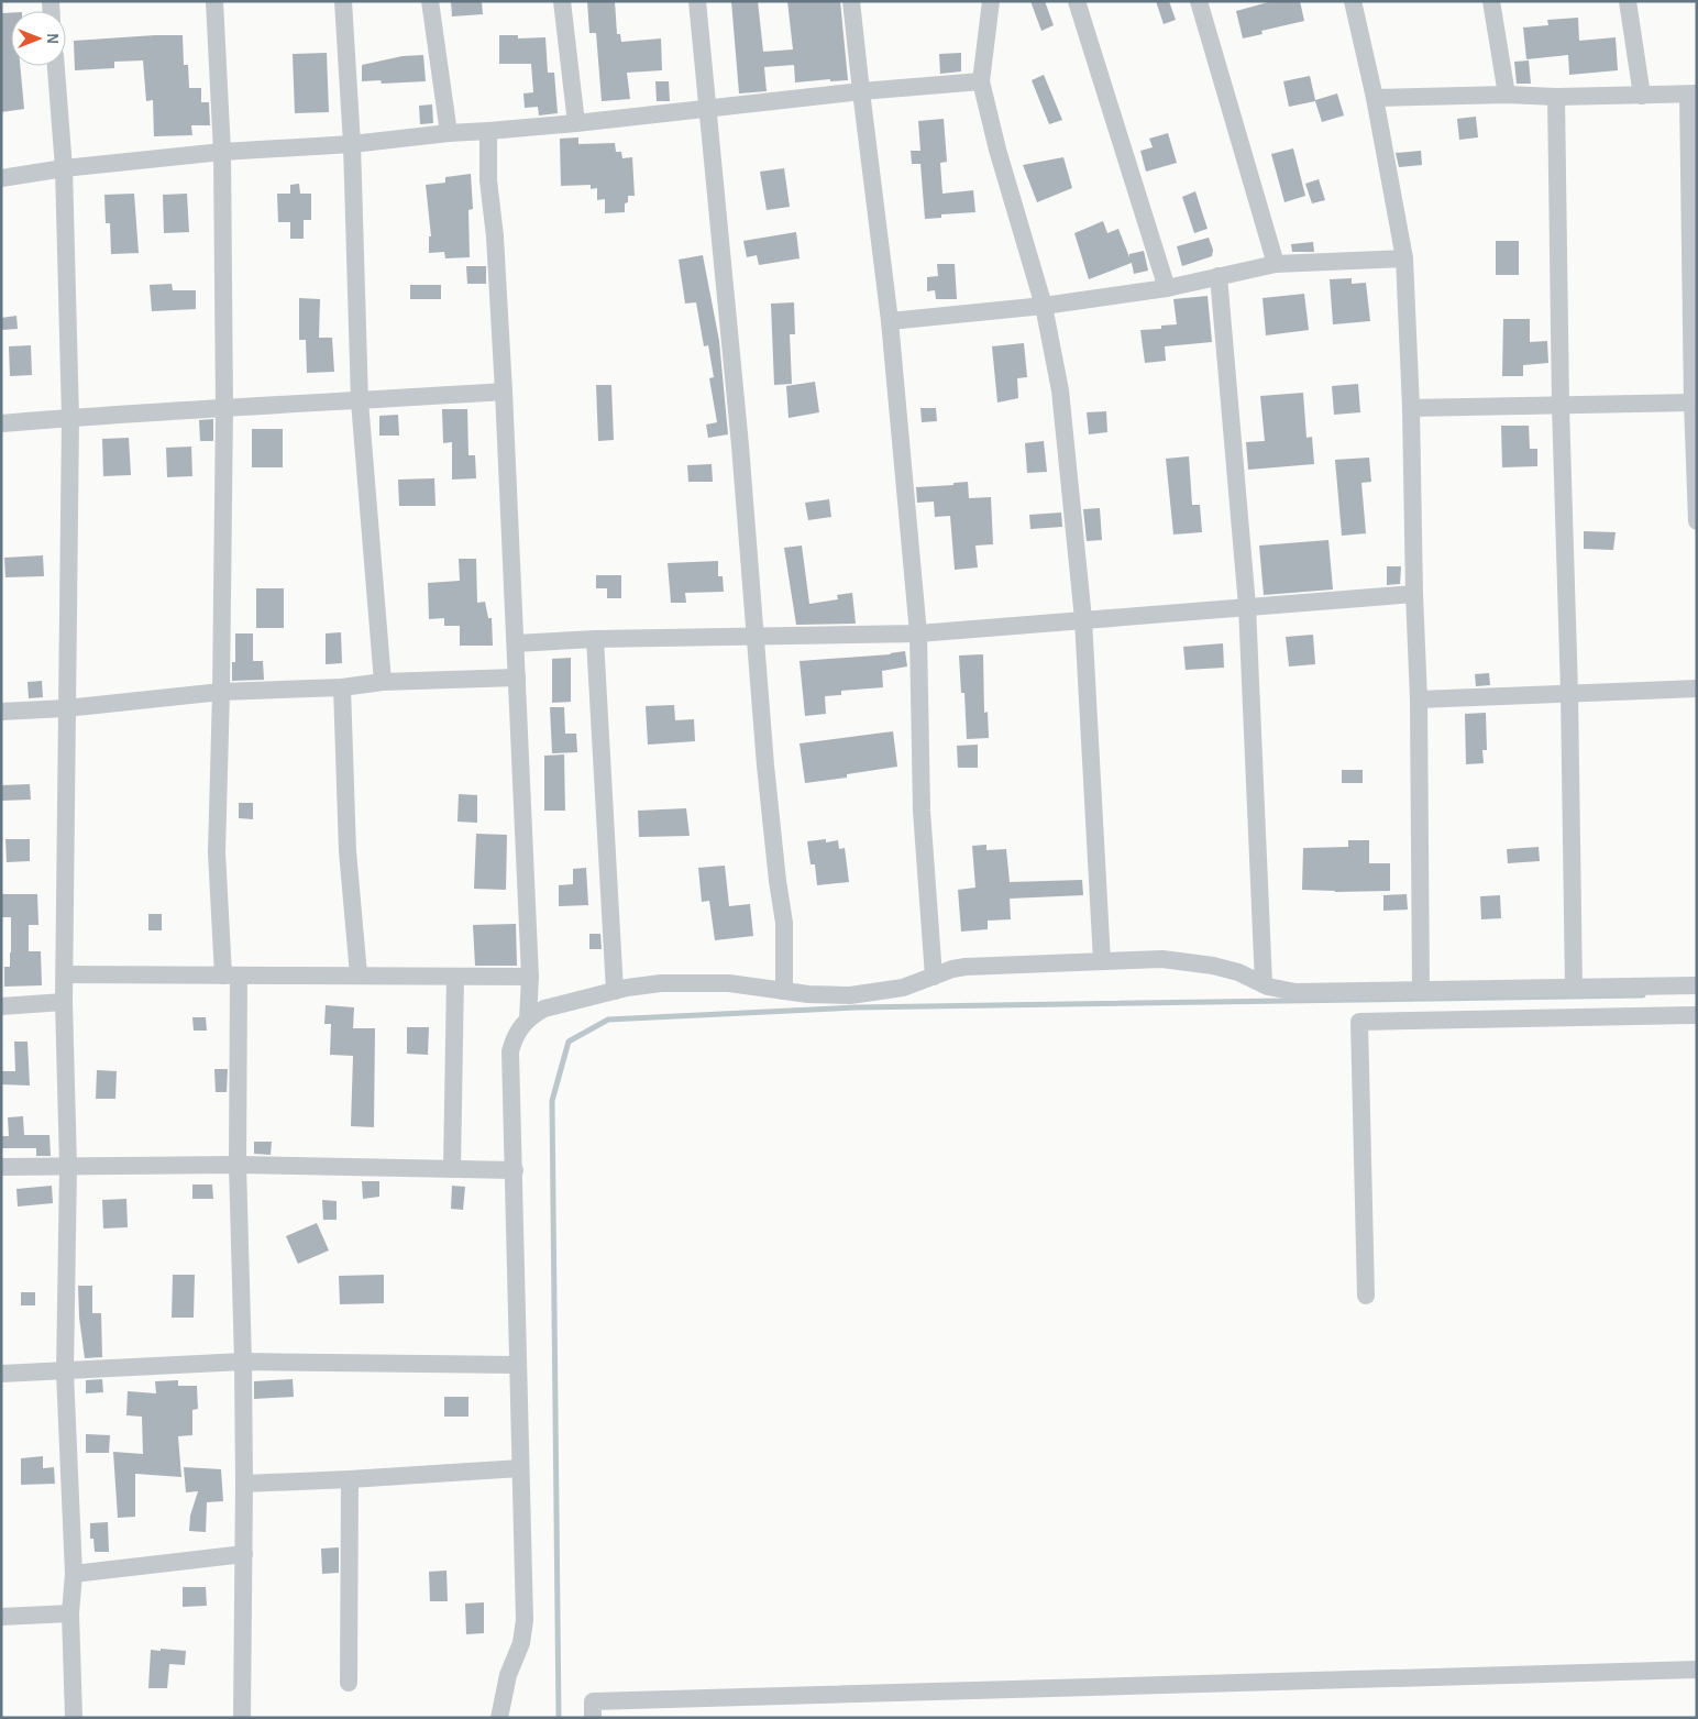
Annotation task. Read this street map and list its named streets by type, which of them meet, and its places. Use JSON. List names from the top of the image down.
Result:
{
  "north": "right"
}
